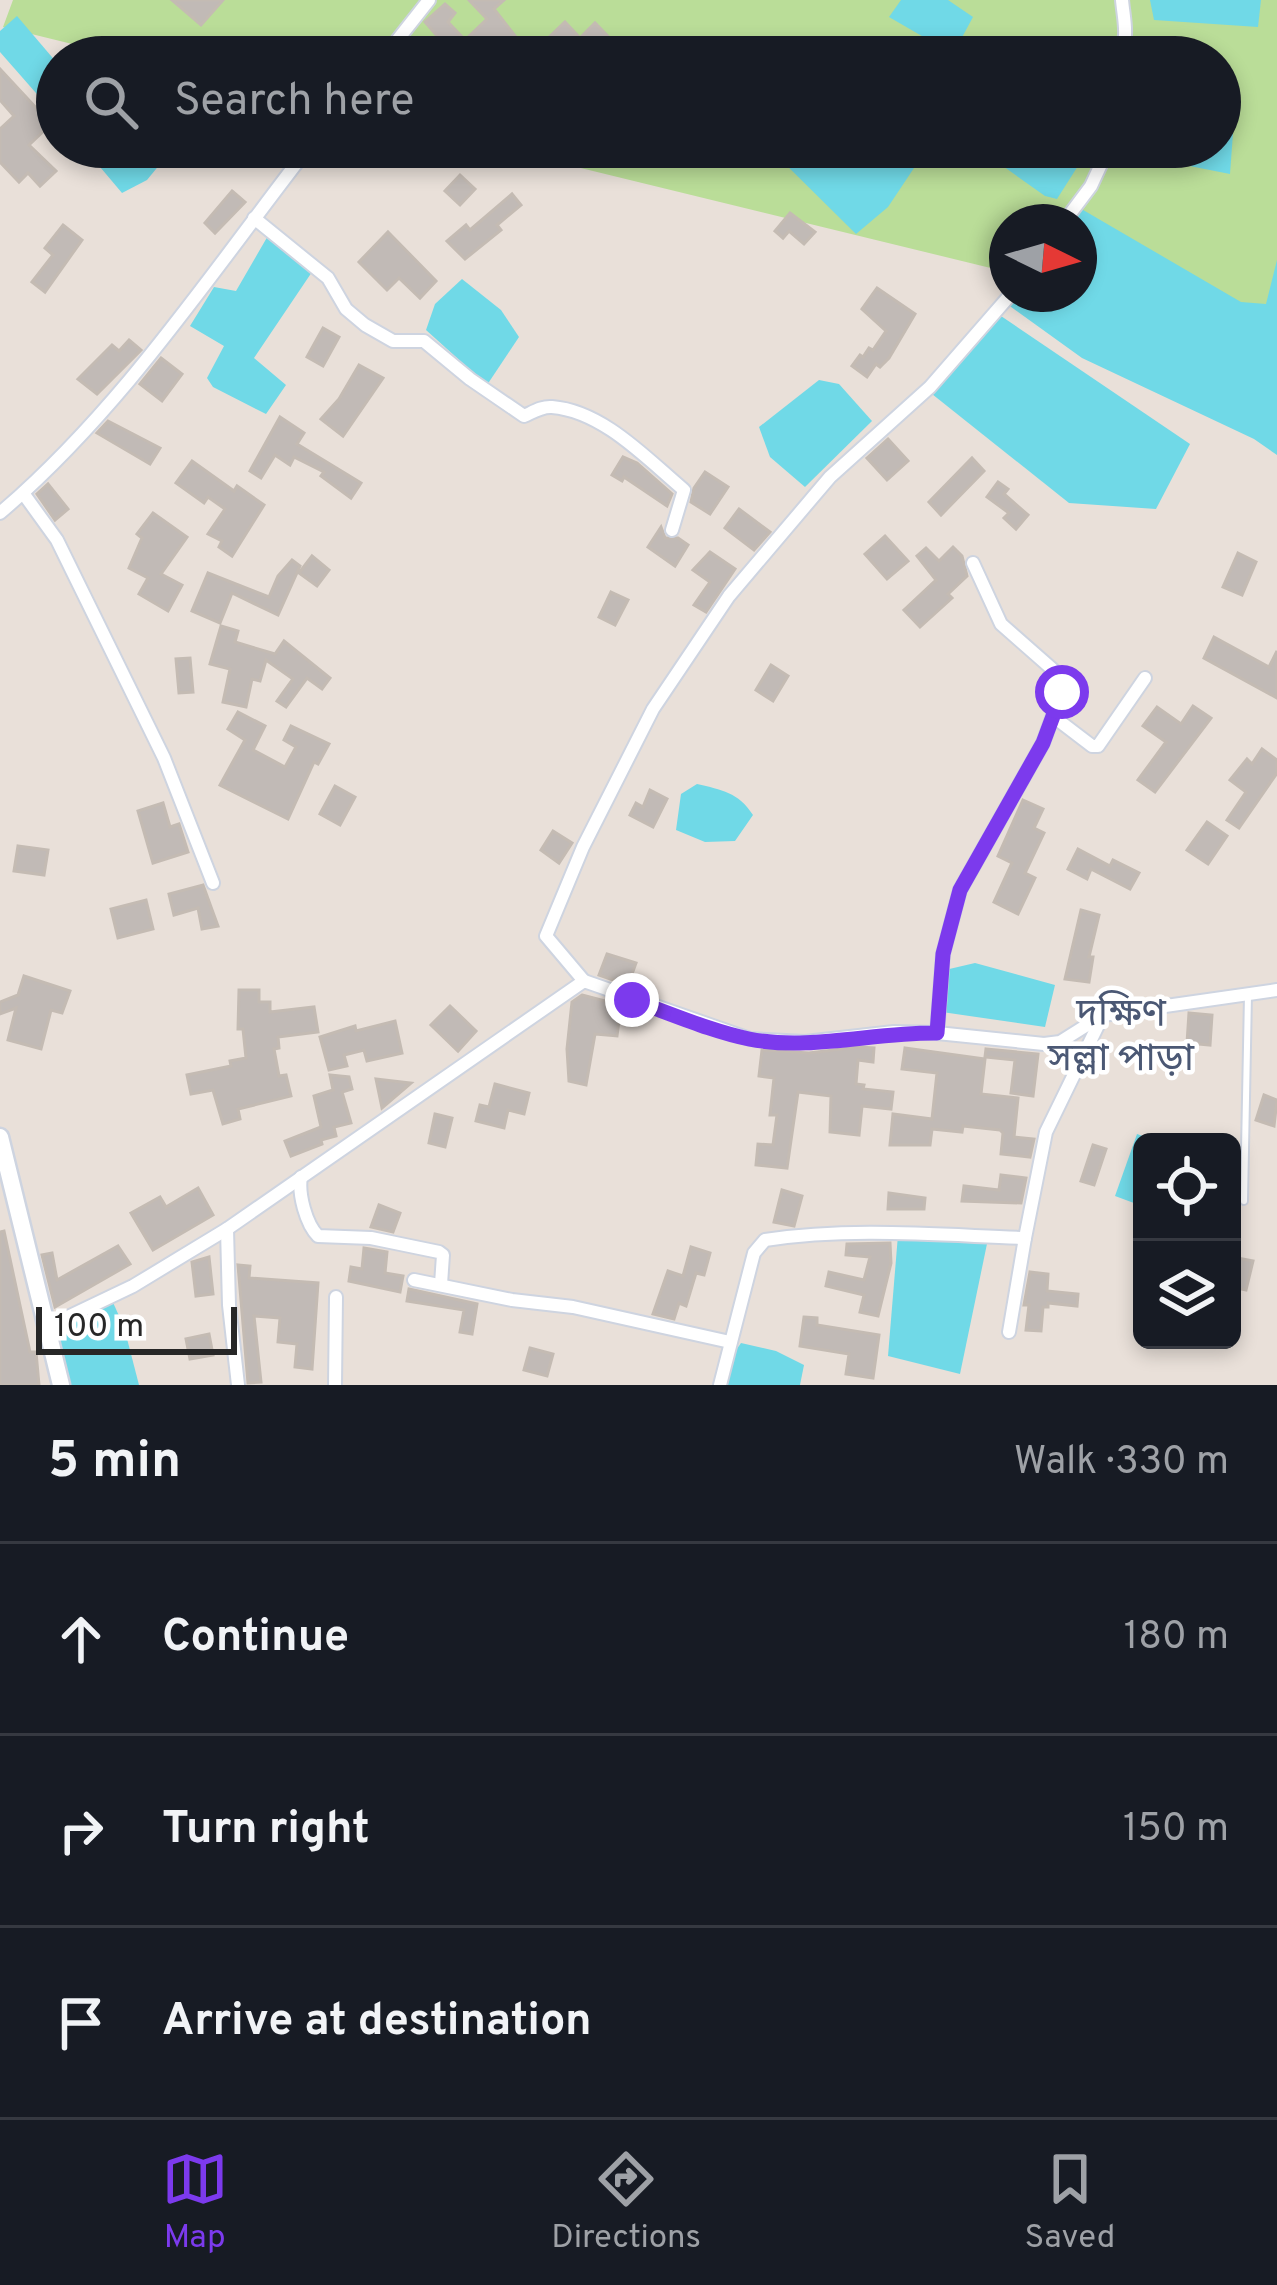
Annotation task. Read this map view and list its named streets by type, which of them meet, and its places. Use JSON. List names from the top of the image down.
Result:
{
  "districts": ["দক্ষিণ সল্লা পাড়া"],
  "scale_bar": "100 m",
  "north": "right",
  "page": {
    "search": "Search here",
    "scale": "100 m",
    "heading": ["5 min", "Walk · 330 m"],
    "list": [
      ["Continue", "180 m"],
      ["Turn right", "150 m"],
      "Arrive at destination"
    ],
    "nav": ["Map", "Directions", "Saved"]
  }
}
